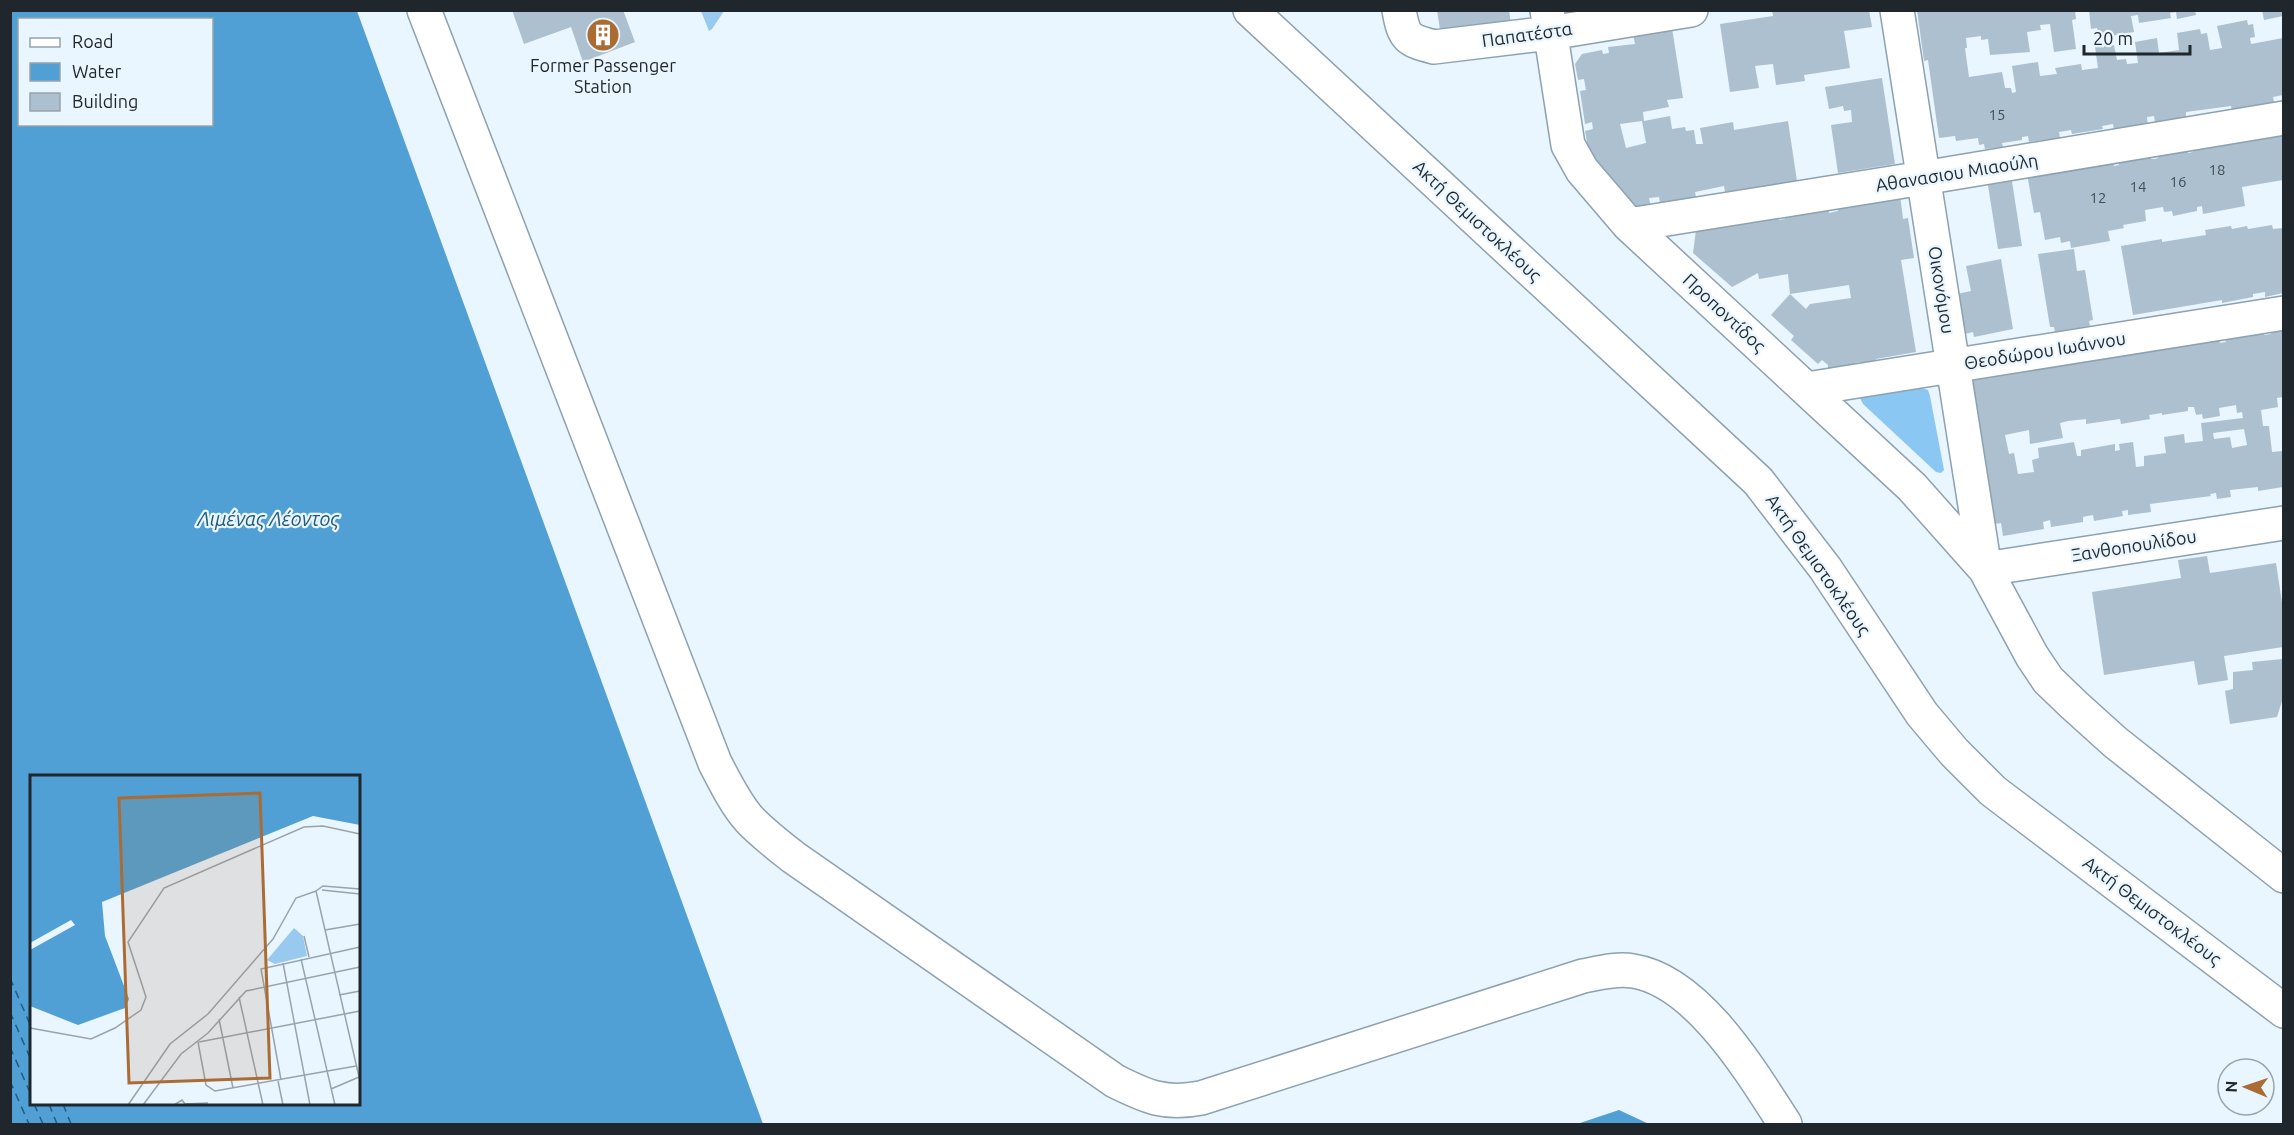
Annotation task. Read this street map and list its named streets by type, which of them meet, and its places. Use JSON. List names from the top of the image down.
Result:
{
  "streets": {
    "street": [
      "Παπατέστα",
      "Αθανασιου Μιαούλη",
      "Ακτή Θεμιστοκλέους",
      "Οικονόμου",
      "Προποντίδος",
      "Θεοδώρου Ιωάννου",
      "Ξανθοπουλίδου"
    ]
  },
  "crossings": [
    ["Παπατέστα", "Προποντίδος"],
    ["Αθανασιου Μιαούλη", "Οικονόμου"],
    ["Αθανασιου Μιαούλη", "Προποντίδος"],
    ["Οικονόμου", "Προποντίδος"],
    ["Οικονόμου", "Θεοδώρου Ιωάννου"],
    ["Οικονόμου", "Ξανθοπουλίδου"],
    ["Προποντίδος", "Θεοδώρου Ιωάννου"],
    ["Προποντίδος", "Ξανθοπουλίδου"]
  ],
  "water": ["Λιμένας Λέοντος"],
  "places": {
    "building": ["Former Passenger Station"]
  },
  "house_numbers": [
    "15",
    "18",
    "16",
    "14",
    "12"
  ],
  "legend": ["Road", "Water", "Building"],
  "scale_bar": "20 m",
  "north": "left"
}
